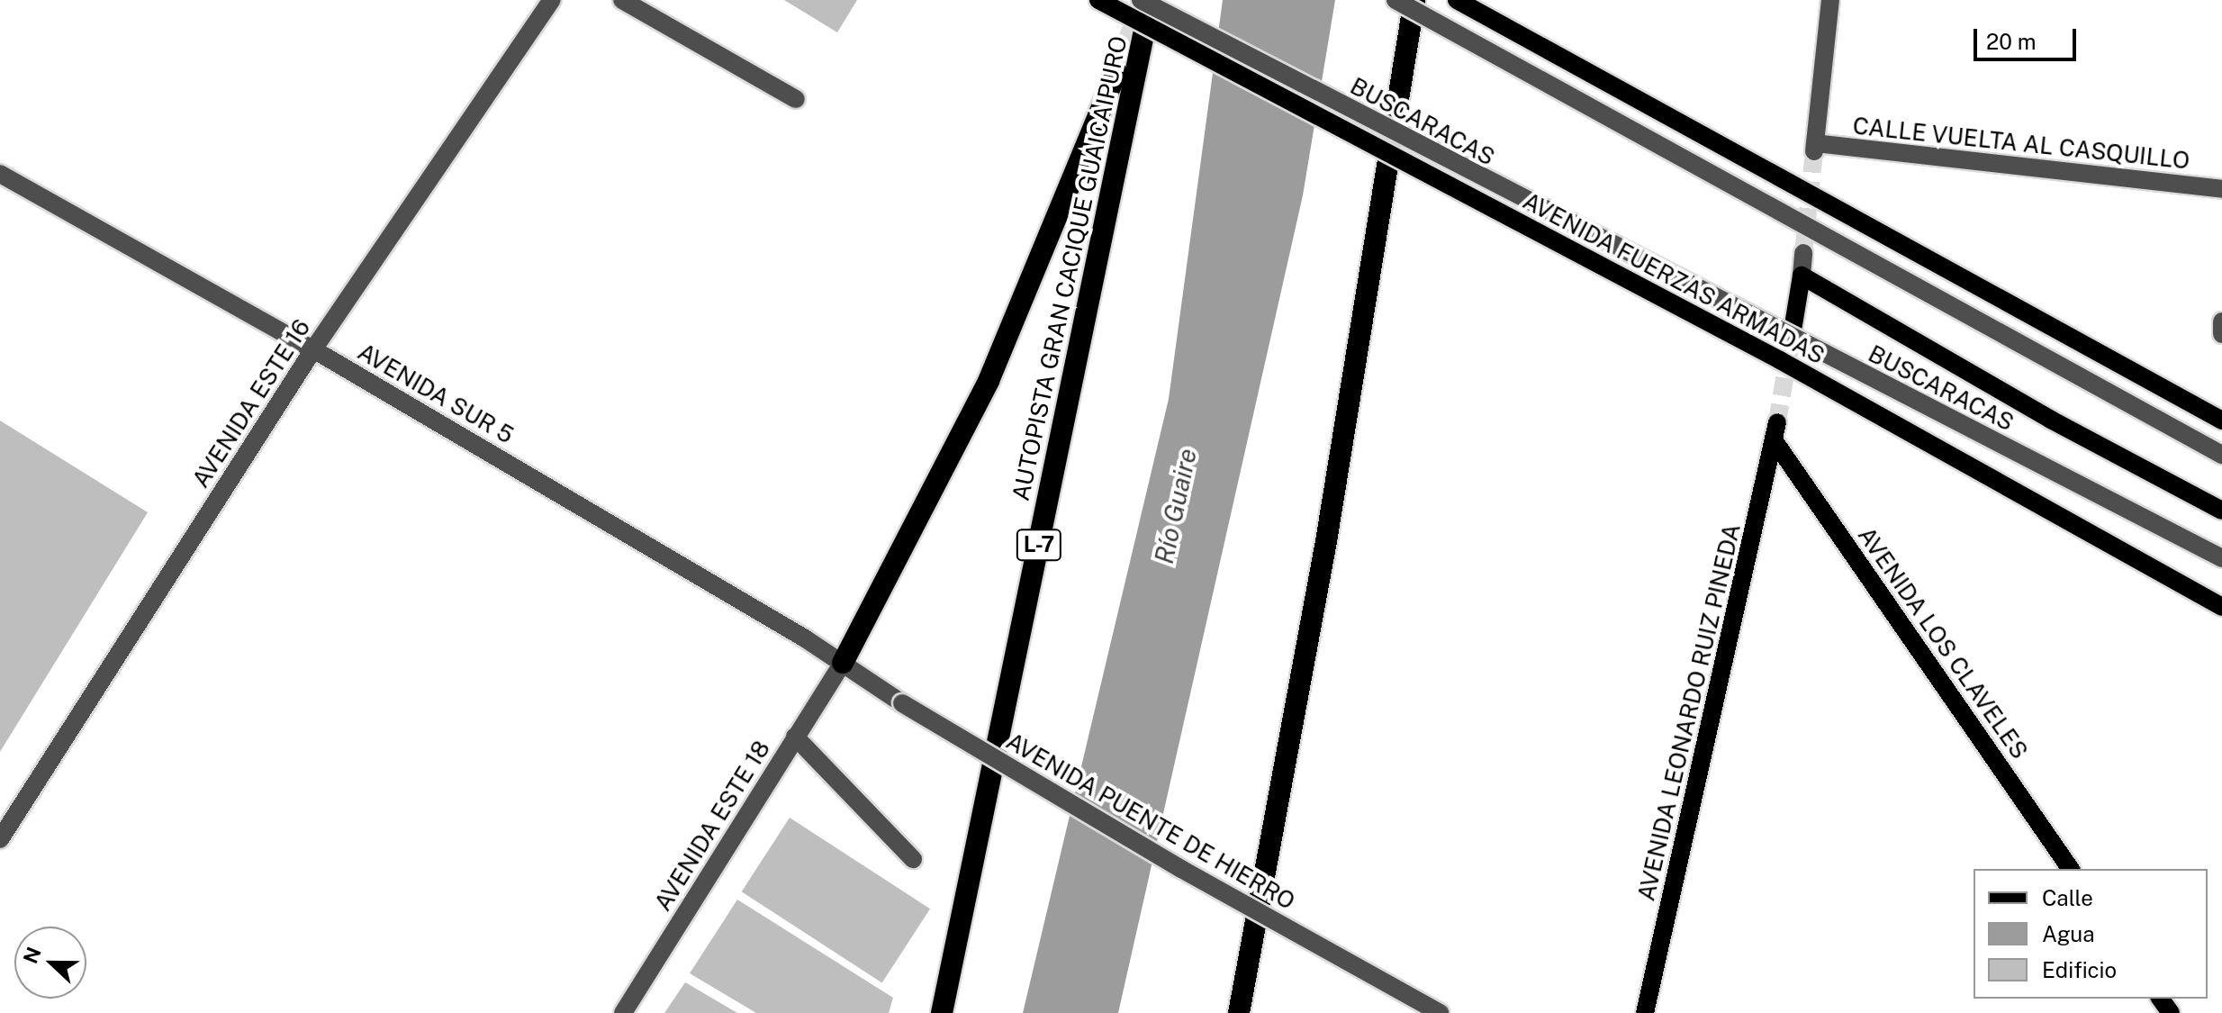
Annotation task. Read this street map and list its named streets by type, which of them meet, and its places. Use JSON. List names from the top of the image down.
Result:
{
  "streets": {
    "highway": ["AUTOPISTA GRAN CACIQUE GUAICAIPURO", "L-7"],
    "main road": ["AVENIDA FUERZAS ARMADAS", "AVENIDA LOS CLAVELES", "AVENIDA LEONARDO RUIZ PINEDA"],
    "street": [
      "BUSCARACAS",
      "CALLE VUELTA AL CASQUILLO",
      "AVENIDA SUR 5",
      "AVENIDA ESTE 16",
      "AVENIDA PUENTE DE HIERRO",
      "AVENIDA ESTE 18"
    ]
  },
  "crossings": [
    ["AVENIDA SUR 5", "AVENIDA ESTE 16"],
    ["AVENIDA SUR 5", "AVENIDA PUENTE DE HIERRO"],
    ["AVENIDA SUR 5", "AVENIDA ESTE 18"],
    ["AVENIDA LOS CLAVELES", "AVENIDA LEONARDO RUIZ PINEDA"],
    ["AVENIDA PUENTE DE HIERRO", "AVENIDA ESTE 18"]
  ],
  "water": ["Río Guaire"],
  "legend": ["Calle", "Agua", "Edificio"],
  "scale_bar": "20 m",
  "north": "left"
}
